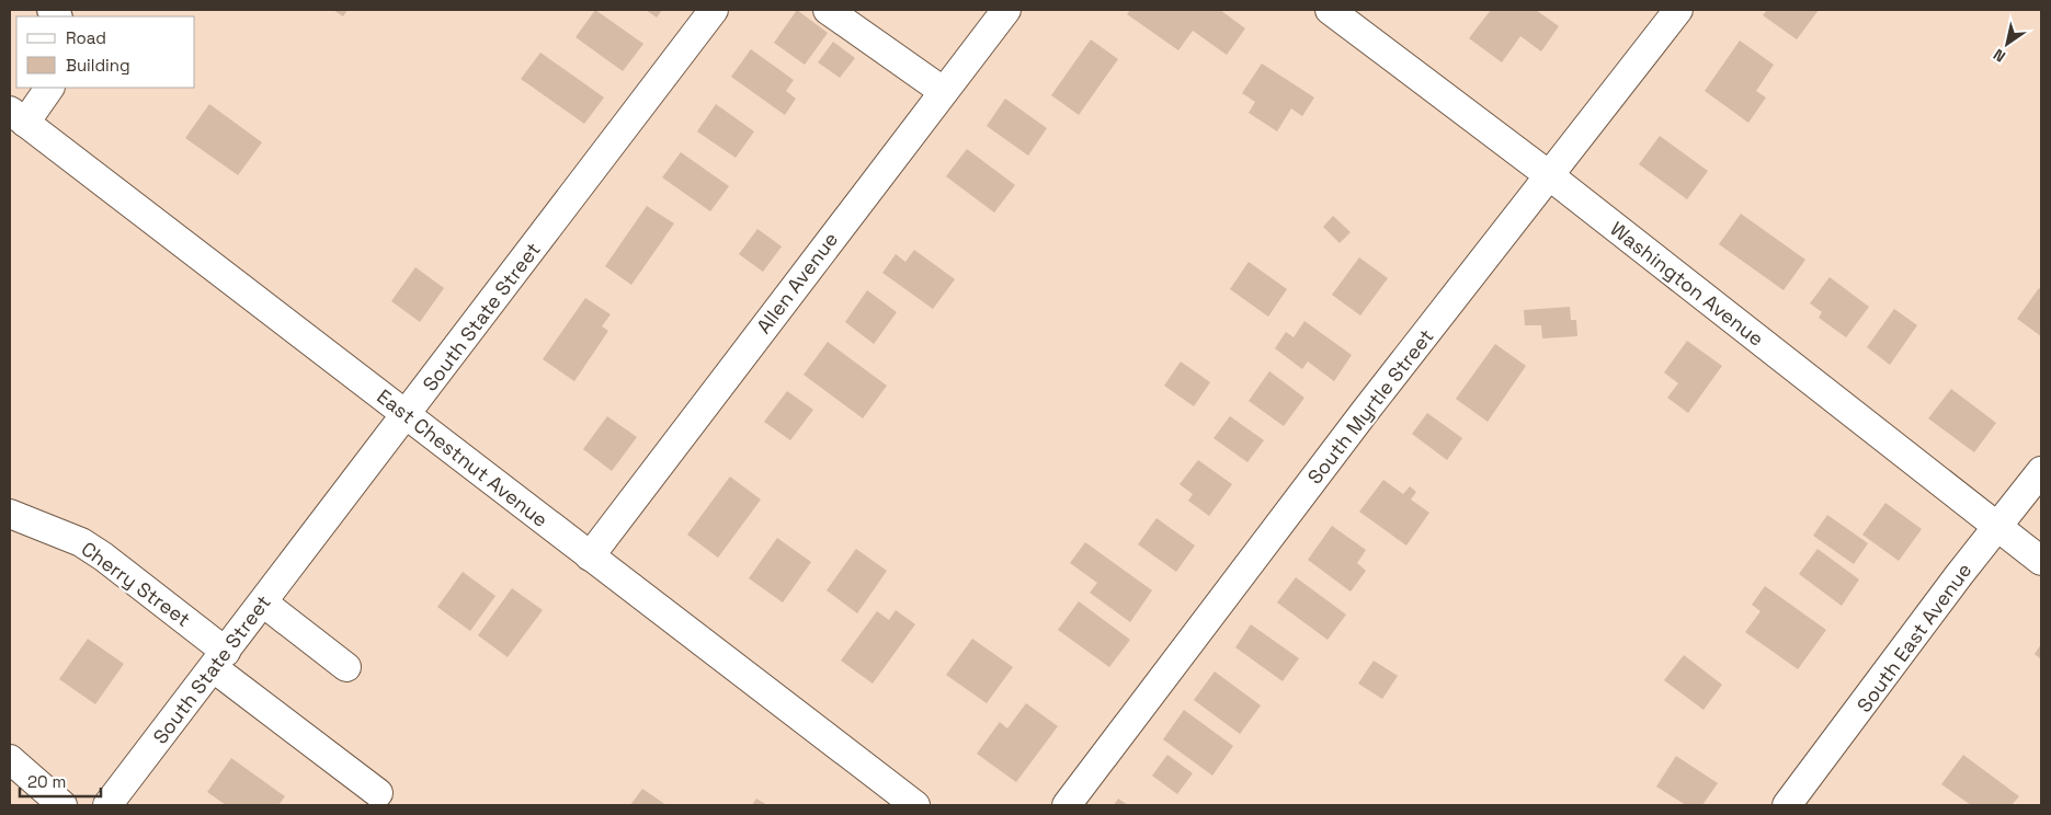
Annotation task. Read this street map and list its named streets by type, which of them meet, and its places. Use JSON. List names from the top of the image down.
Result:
{
  "streets": {
    "street": [
      "Allen Avenue",
      "Washington Avenue",
      "South State Street",
      "South Myrtle Street",
      "East Chestnut Avenue",
      "Cherry Street",
      "South East Avenue"
    ]
  },
  "crossings": [
    ["Allen Avenue", "East Chestnut Avenue"],
    ["Washington Avenue", "South Myrtle Street"],
    ["Washington Avenue", "South East Avenue"],
    ["South State Street", "East Chestnut Avenue"],
    ["South State Street", "Cherry Street"]
  ],
  "legend": ["Road", "Building"],
  "scale_bar": "20 m",
  "north": "bottom left"
}
